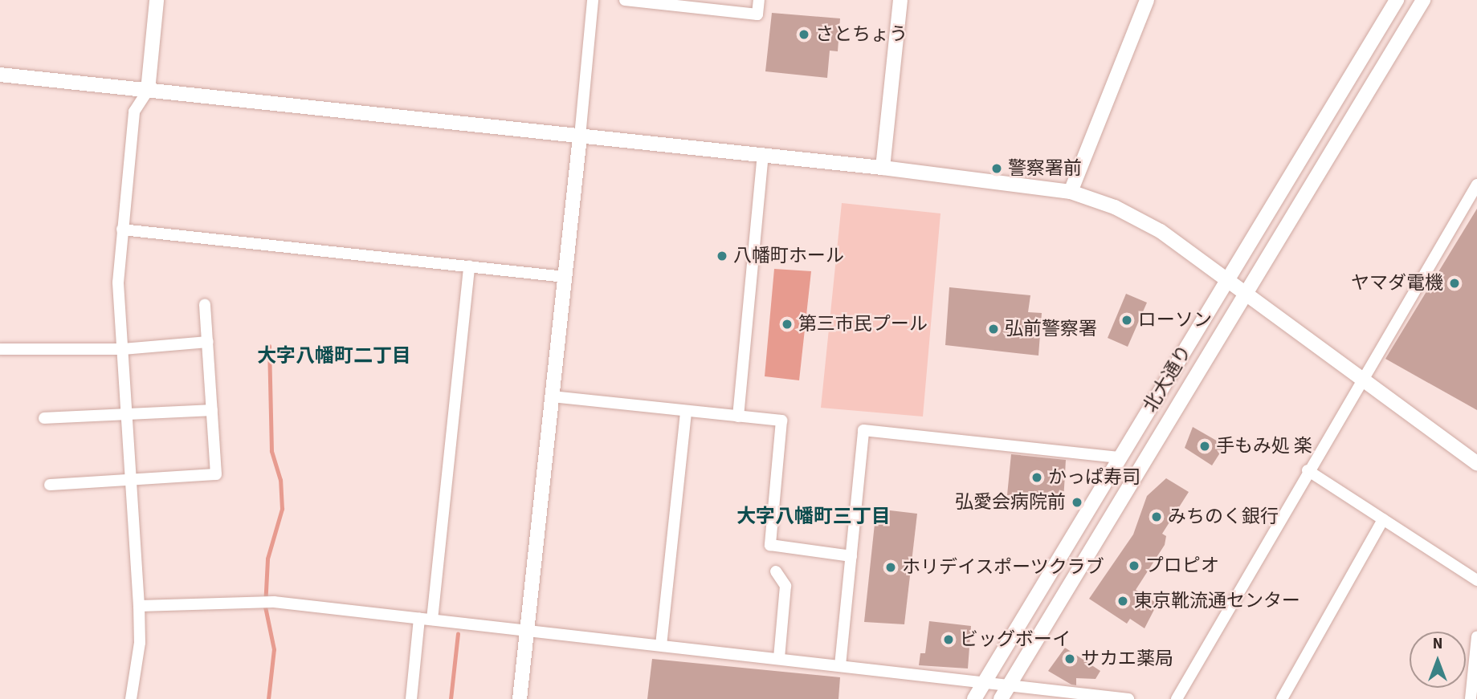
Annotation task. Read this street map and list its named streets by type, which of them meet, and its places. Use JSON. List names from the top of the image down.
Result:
{
  "streets": {
    "street": ["北大通り"]
  },
  "districts": ["大字八幡町二丁目", "大字八幡町三丁目"],
  "places": [
    "さとちょう",
    "警察署前",
    "八幡町ホール",
    "ヤマダ電機",
    "ローソン",
    "第三市民プール",
    "弘前警察署",
    "手もみ処 楽",
    "かっぱ寿司",
    "弘愛会病院前",
    "みちのく銀行",
    "プロピオ",
    "ホリデイスポーツクラブ",
    "東京靴流通センター",
    "ビッグボーイ",
    "サカエ薬局"
  ],
  "north": "top"
}
